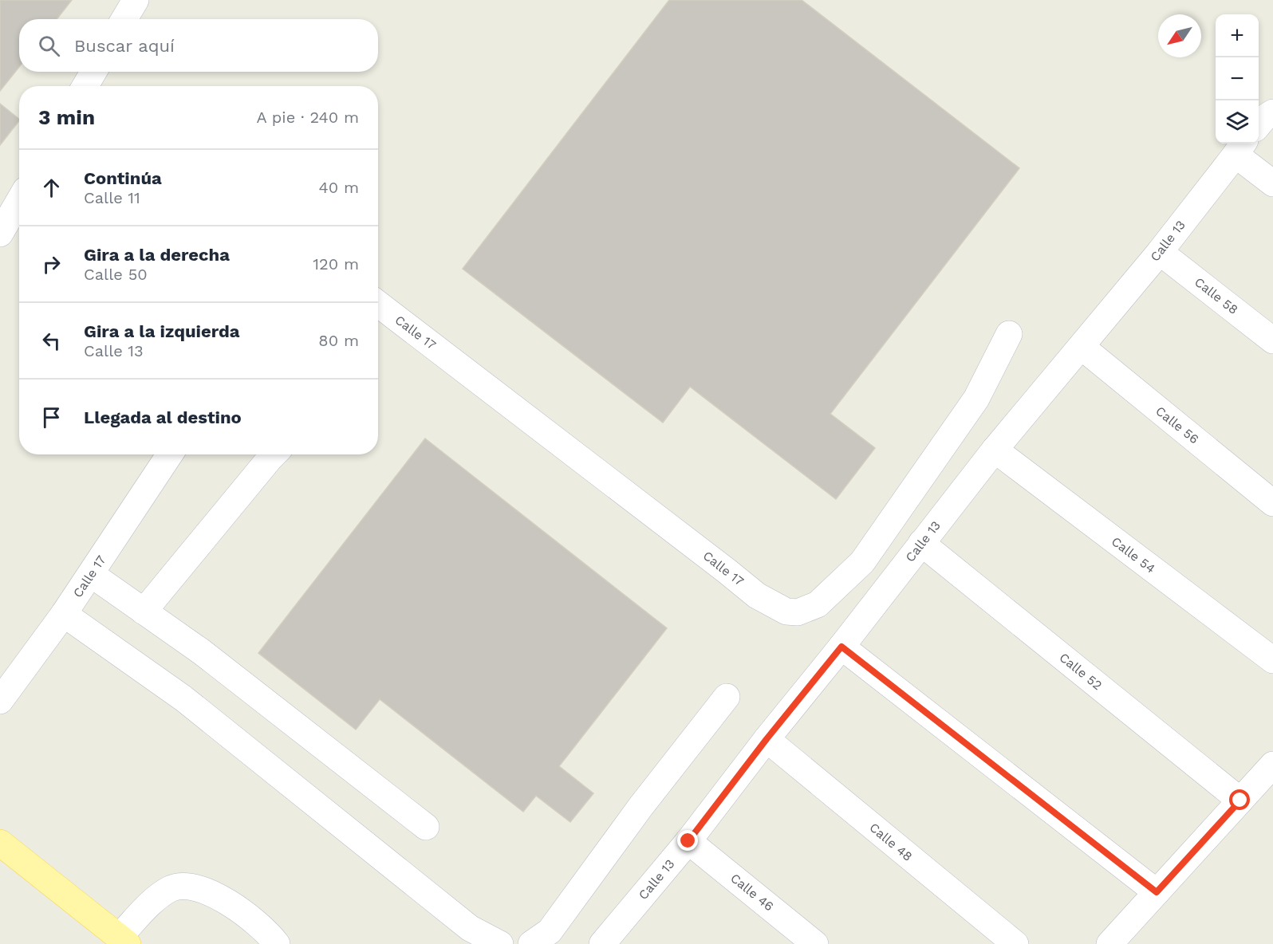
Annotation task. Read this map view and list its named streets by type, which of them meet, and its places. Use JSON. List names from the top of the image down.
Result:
{
  "streets": {
    "street": [
      "Calle 13",
      "Calle 58",
      "Calle 17",
      "Calle 56",
      "Calle 54",
      "Calle 52",
      "Calle 48",
      "Calle 46"
    ]
  },
  "crossings": [
    ["Calle 13", "Calle 58"],
    ["Calle 13", "Calle 56"],
    ["Calle 13", "Calle 54"],
    ["Calle 13", "Calle 52"],
    ["Calle 13", "Calle 48"],
    ["Calle 13", "Calle 46"]
  ],
  "north": "bottom left",
  "page": {
    "map_buttons": ["+", "−"],
    "search": "Buscar aquí",
    "heading": ["3 min", "A pie · 240 m"],
    "list": [
      ["Continúa", "Calle 11", "40 m"],
      ["Gira a la derecha", "Calle 50", "120 m"],
      ["Gira a la izquierda", "Calle 13", "80 m"],
      "Llegada al destino"
    ]
  }
}
